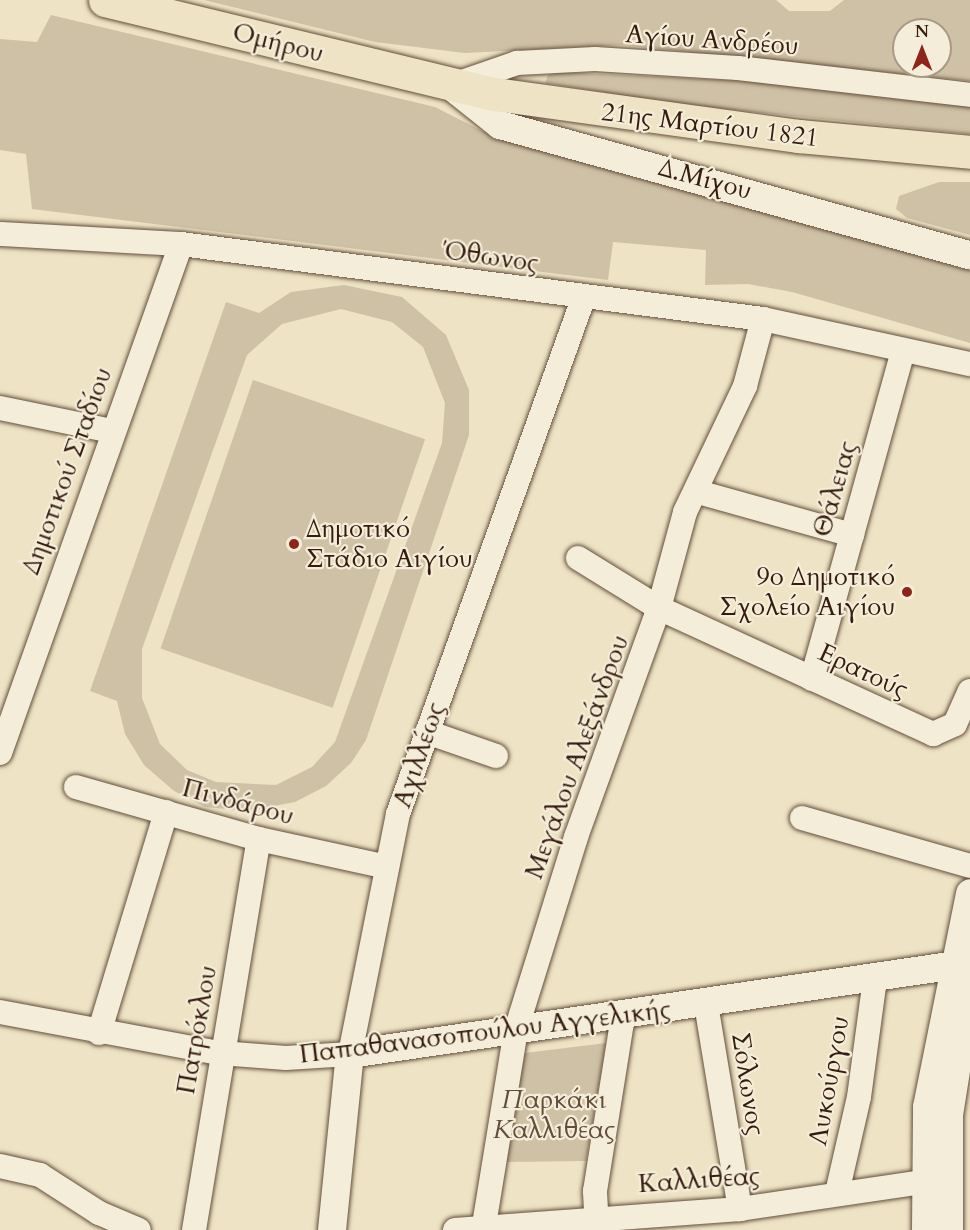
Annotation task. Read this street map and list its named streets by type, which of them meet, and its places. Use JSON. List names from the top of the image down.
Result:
{
  "streets": {
    "main road": ["Ομήρου", "21ης Μαρτίου 1821"],
    "street": [
      "Αγίου Ανδρέου",
      "Δ.Μίχου",
      "Όθωνος",
      "Δημοτικού Σταδίου",
      "Θάλειας",
      "Ερατούς",
      "Αχιλλέως",
      "Μεγάλου Αλεξάνδρου",
      "Πινδάρου",
      "Πατρόκλου",
      "Παπαθανασοπούλου Αγγελικής",
      "Λυκούργου",
      "Σόλωνος",
      "Καλλιθέας"
    ]
  },
  "crossings": [
    ["Αγίου Ανδρέου", "Ομήρου"],
    ["Αγίου Ανδρέου", "21ης Μαρτίου 1821"],
    ["Αγίου Ανδρέου", "Δ.Μίχου"],
    ["Ομήρου", "21ης Μαρτίου 1821"],
    ["Ομήρου", "Δ.Μίχου"],
    ["21ης Μαρτίου 1821", "Δ.Μίχου"],
    ["Όθωνος", "Δημοτικού Σταδίου"],
    ["Όθωνος", "Θάλειας"],
    ["Όθωνος", "Αχιλλέως"],
    ["Όθωνος", "Μεγάλου Αλεξάνδρου"],
    ["Θάλειας", "Ερατούς"],
    ["Ερατούς", "Μεγάλου Αλεξάνδρου"],
    ["Αχιλλέως", "Πινδάρου"],
    ["Αχιλλέως", "Παπαθανασοπούλου Αγγελικής"],
    ["Μεγάλου Αλεξάνδρου", "Παπαθανασοπούλου Αγγελικής"],
    ["Μεγάλου Αλεξάνδρου", "Καλλιθέας"],
    ["Πινδάρου", "Πατρόκλου"],
    ["Πατρόκλου", "Παπαθανασοπούλου Αγγελικής"],
    ["Παπαθανασοπούλου Αγγελικής", "Λυκούργου"],
    ["Παπαθανασοπούλου Αγγελικής", "Σόλωνος"],
    ["Λυκούργου", "Καλλιθέας"],
    ["Σόλωνος", "Καλλιθέας"]
  ],
  "parks": ["Παρκάκι Καλλιθέας"],
  "places": ["Δημοτικό Στάδιο Αιγίου", "9ο Δημοτικό Σχολείο Αιγίου"],
  "north": "top"
}
